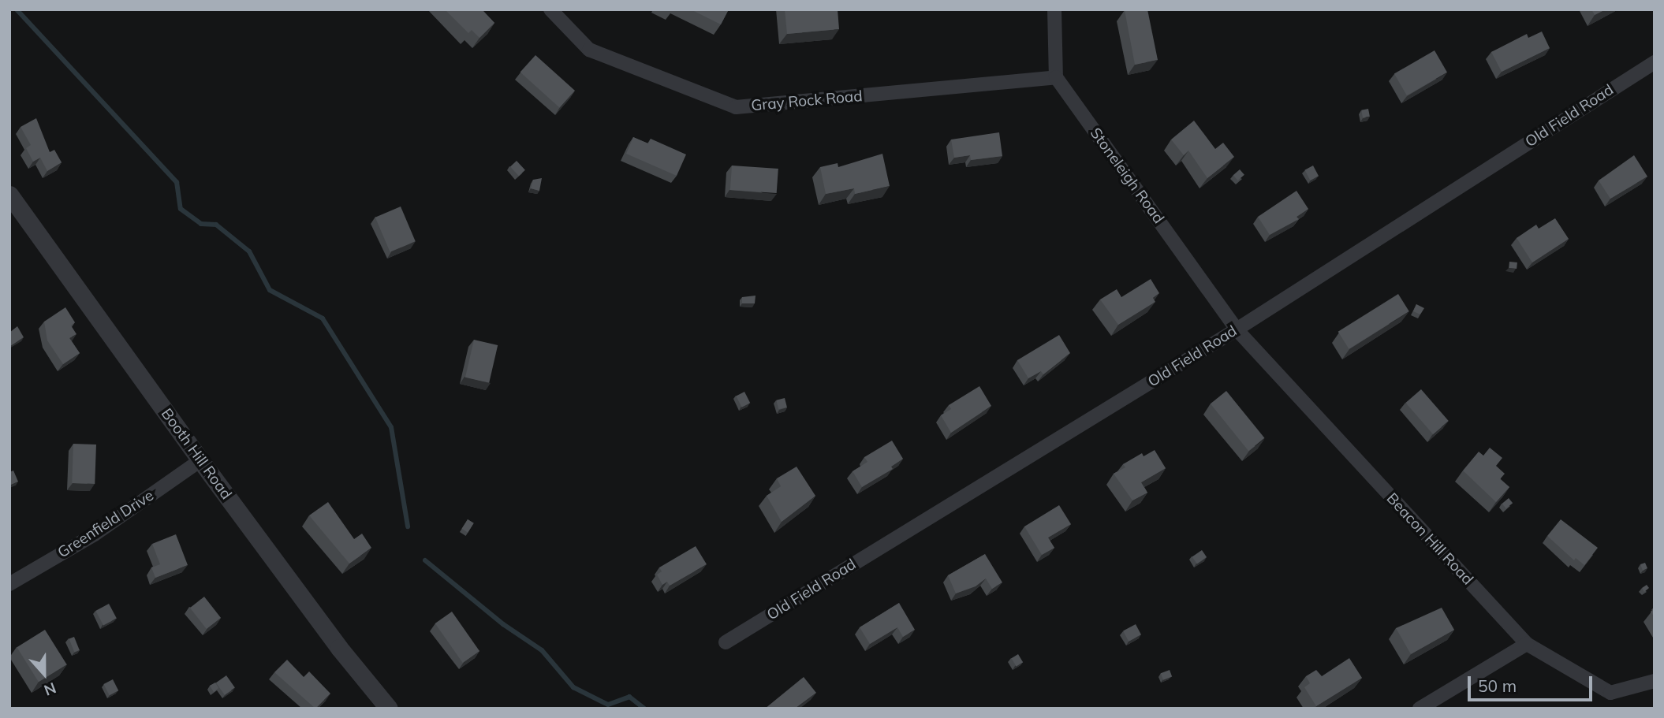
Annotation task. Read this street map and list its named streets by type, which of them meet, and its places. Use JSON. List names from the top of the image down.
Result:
{
  "streets": {
    "street": [
      "Gray Rock Road",
      "Old Field Road",
      "Stoneleigh Road",
      "Booth Hill Road",
      "Greenfield Drive",
      "Beacon Hill Road"
    ]
  },
  "crossings": [
    ["Gray Rock Road", "Stoneleigh Road"],
    ["Old Field Road", "Stoneleigh Road"],
    ["Old Field Road", "Beacon Hill Road"],
    ["Stoneleigh Road", "Beacon Hill Road"],
    ["Booth Hill Road", "Greenfield Drive"]
  ],
  "scale_bar": "50 m",
  "north": "bottom"
}
